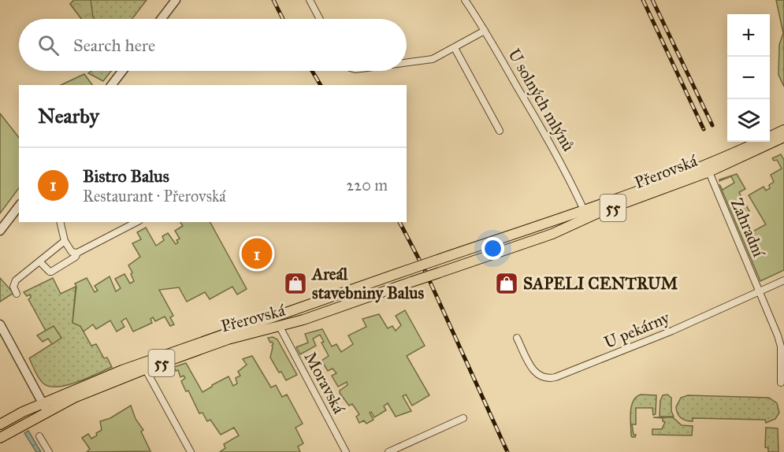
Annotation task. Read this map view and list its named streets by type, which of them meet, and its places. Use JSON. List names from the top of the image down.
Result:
{
  "streets": {
    "main road": ["Přerovská", "55"],
    "street": [
      "U solných mlýnů",
      "Zahradní",
      "U pekárny",
      "Moravská"
    ]
  },
  "crossings": [
    ["U solných mlýnů", "Přerovská"],
    ["Přerovská", "Zahradní"],
    ["Přerovská", "Moravská"],
    ["Zahradní", "U pekárny"]
  ],
  "places": {
    "shop": ["Areál stavebniny Balus", "SAPELI CENTRUM"]
  },
  "page": {
    "map_buttons": ["+", "−"],
    "search": "Search here",
    "heading": "Nearby",
    "list": [
      {
        "mark": "1",
        "name": "Bistro Balus",
        "note": "Restaurant · Přerovská",
        "value": "220 m"
      }
    ],
    "pins": "1"
  }
}
